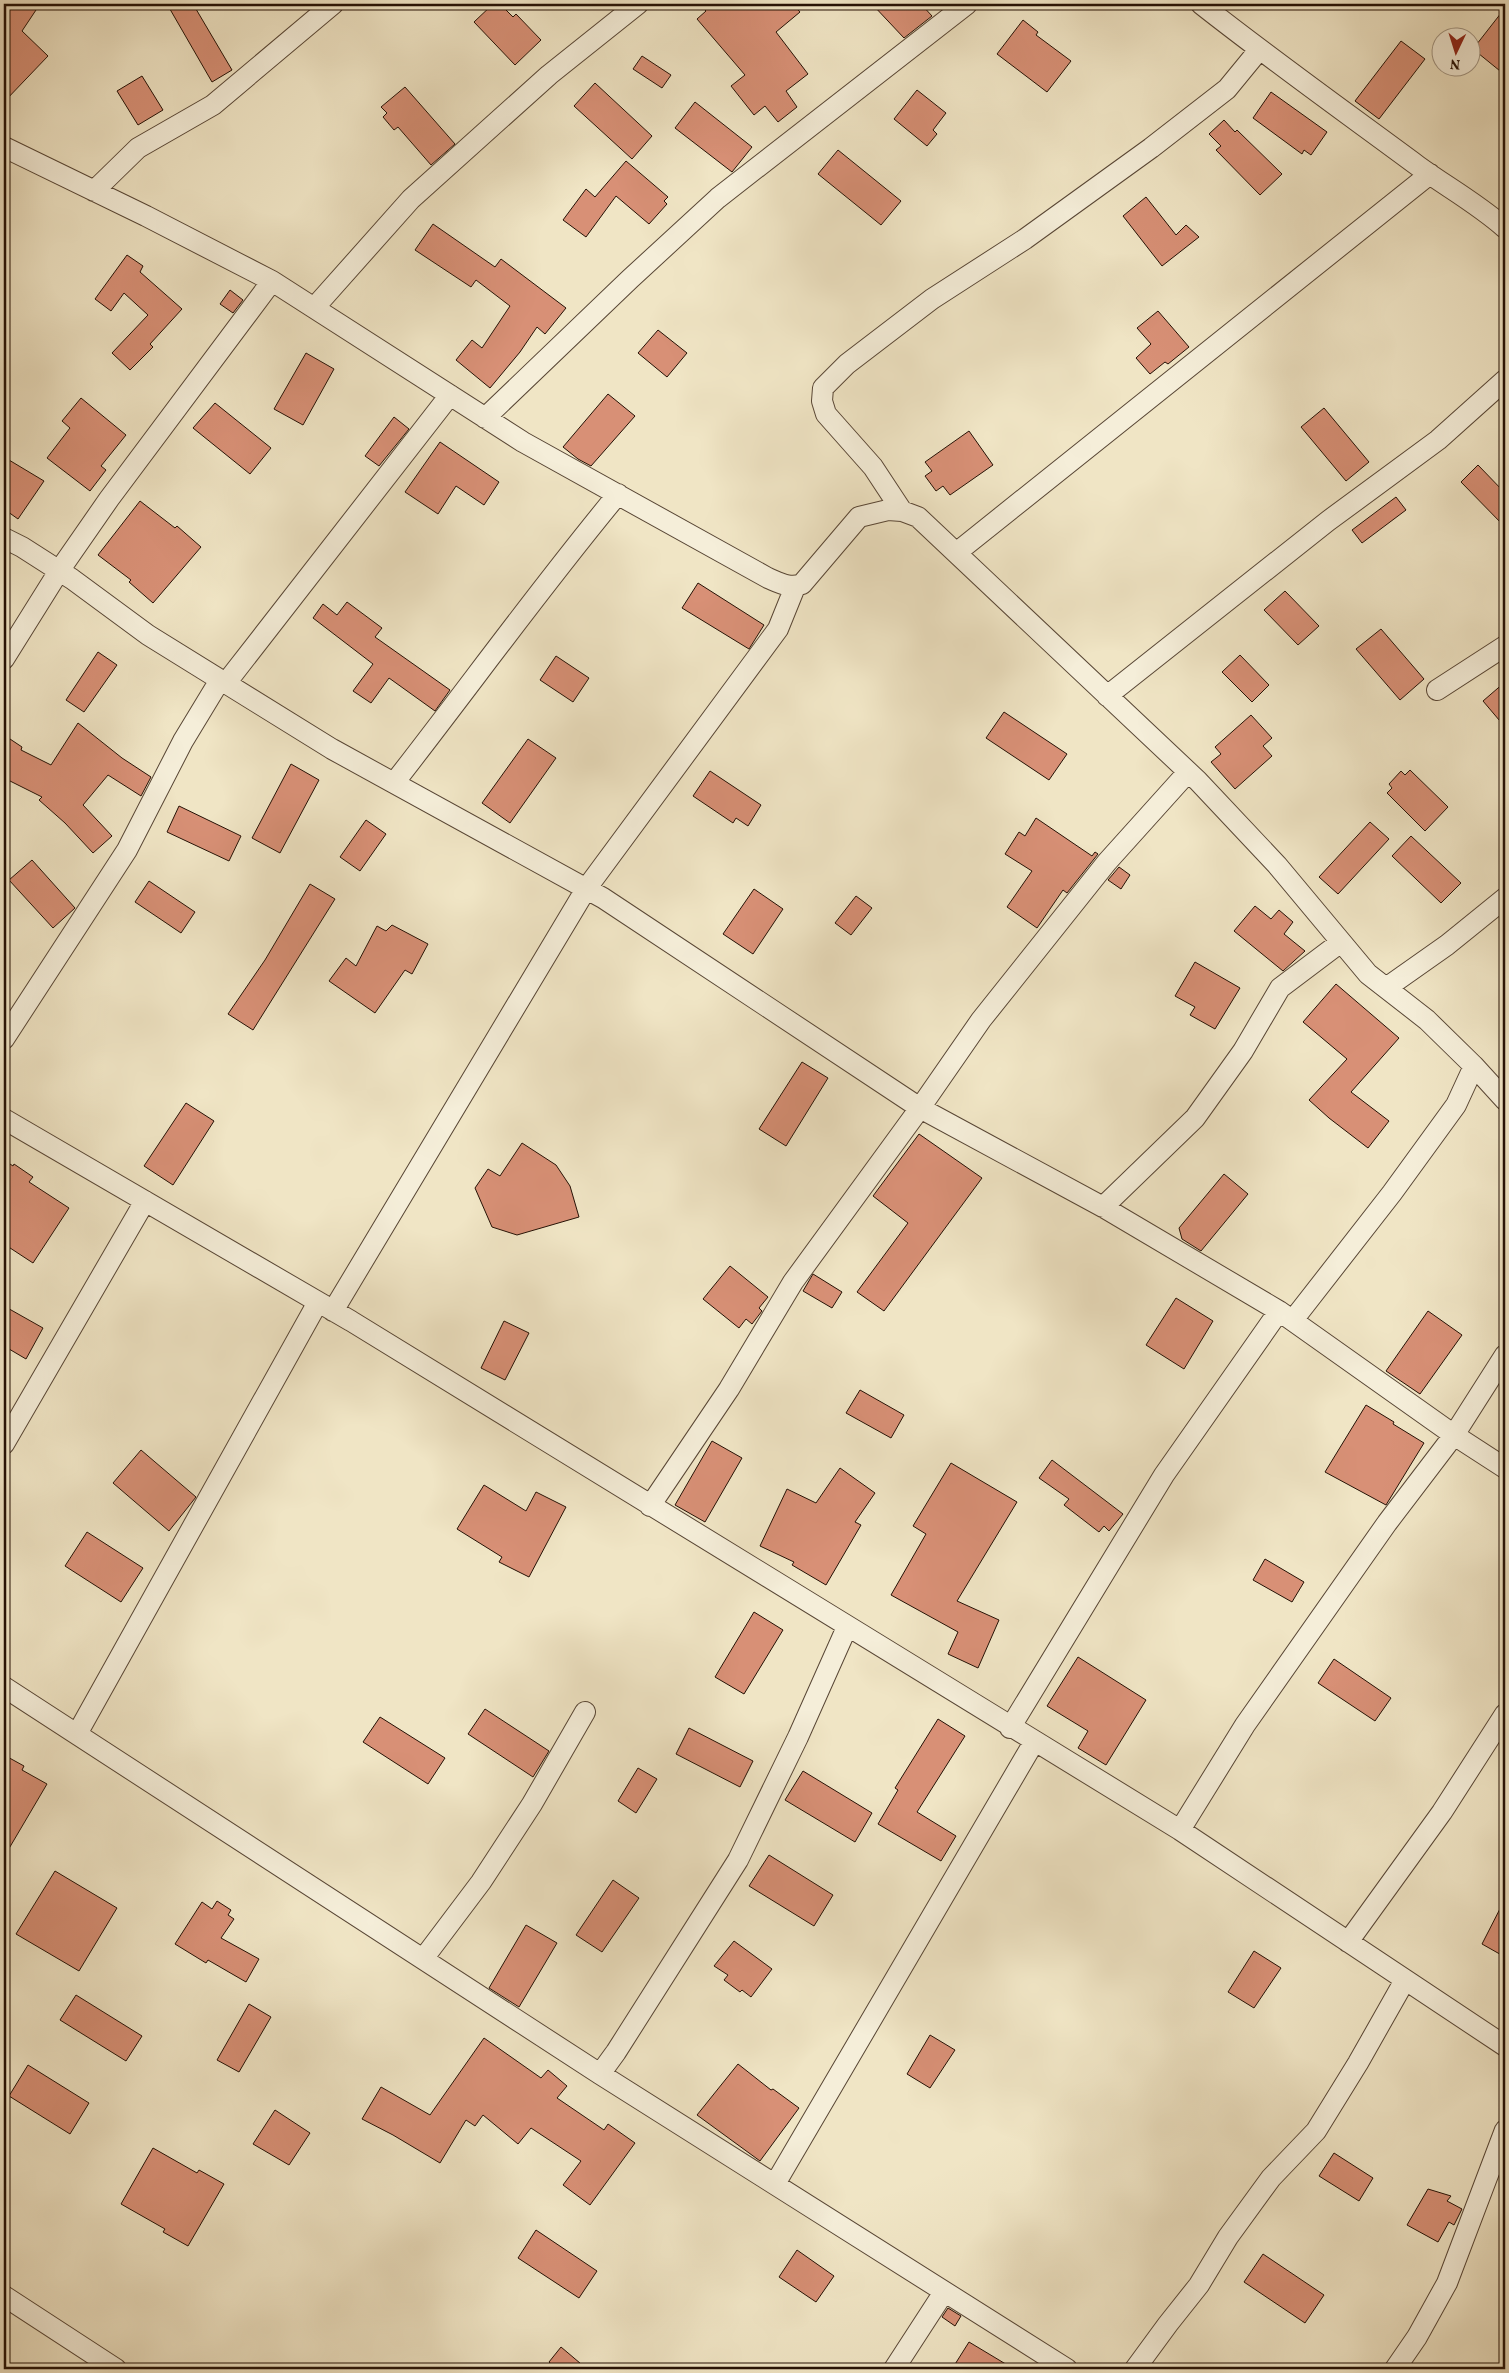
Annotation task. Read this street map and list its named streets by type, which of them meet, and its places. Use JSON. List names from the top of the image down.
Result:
{
  "north": "bottom"
}
